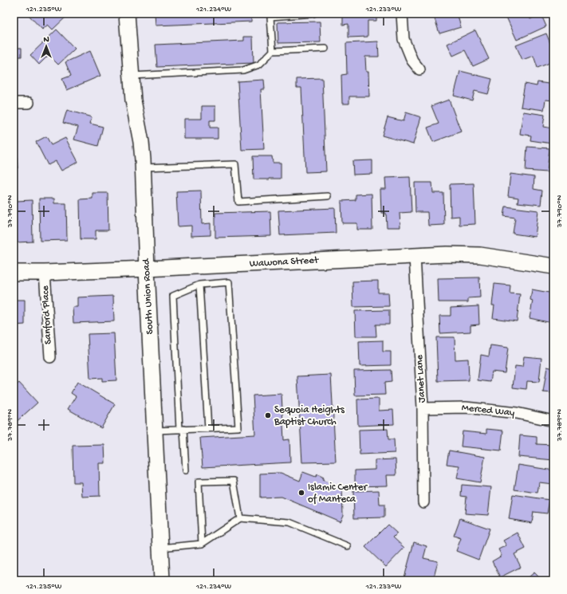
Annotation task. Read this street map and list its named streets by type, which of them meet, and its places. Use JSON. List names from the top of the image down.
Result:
{
  "streets": {
    "street": [
      "Wawona Street",
      "South Union Road",
      "Sanford Place",
      "Janet Lane",
      "Merced Way"
    ]
  },
  "crossings": [
    ["Wawona Street", "South Union Road"],
    ["Wawona Street", "Sanford Place"],
    ["Wawona Street", "Janet Lane"],
    ["Janet Lane", "Merced Way"]
  ],
  "places": ["Sequoia Heights Baptist Church", "Islamic Center of Manteca"],
  "north": "top",
  "coordinates": [
    "121.235°W",
    "121.234°W",
    "121.233°W",
    "37.790°N",
    "37.789°N"
  ]
}
